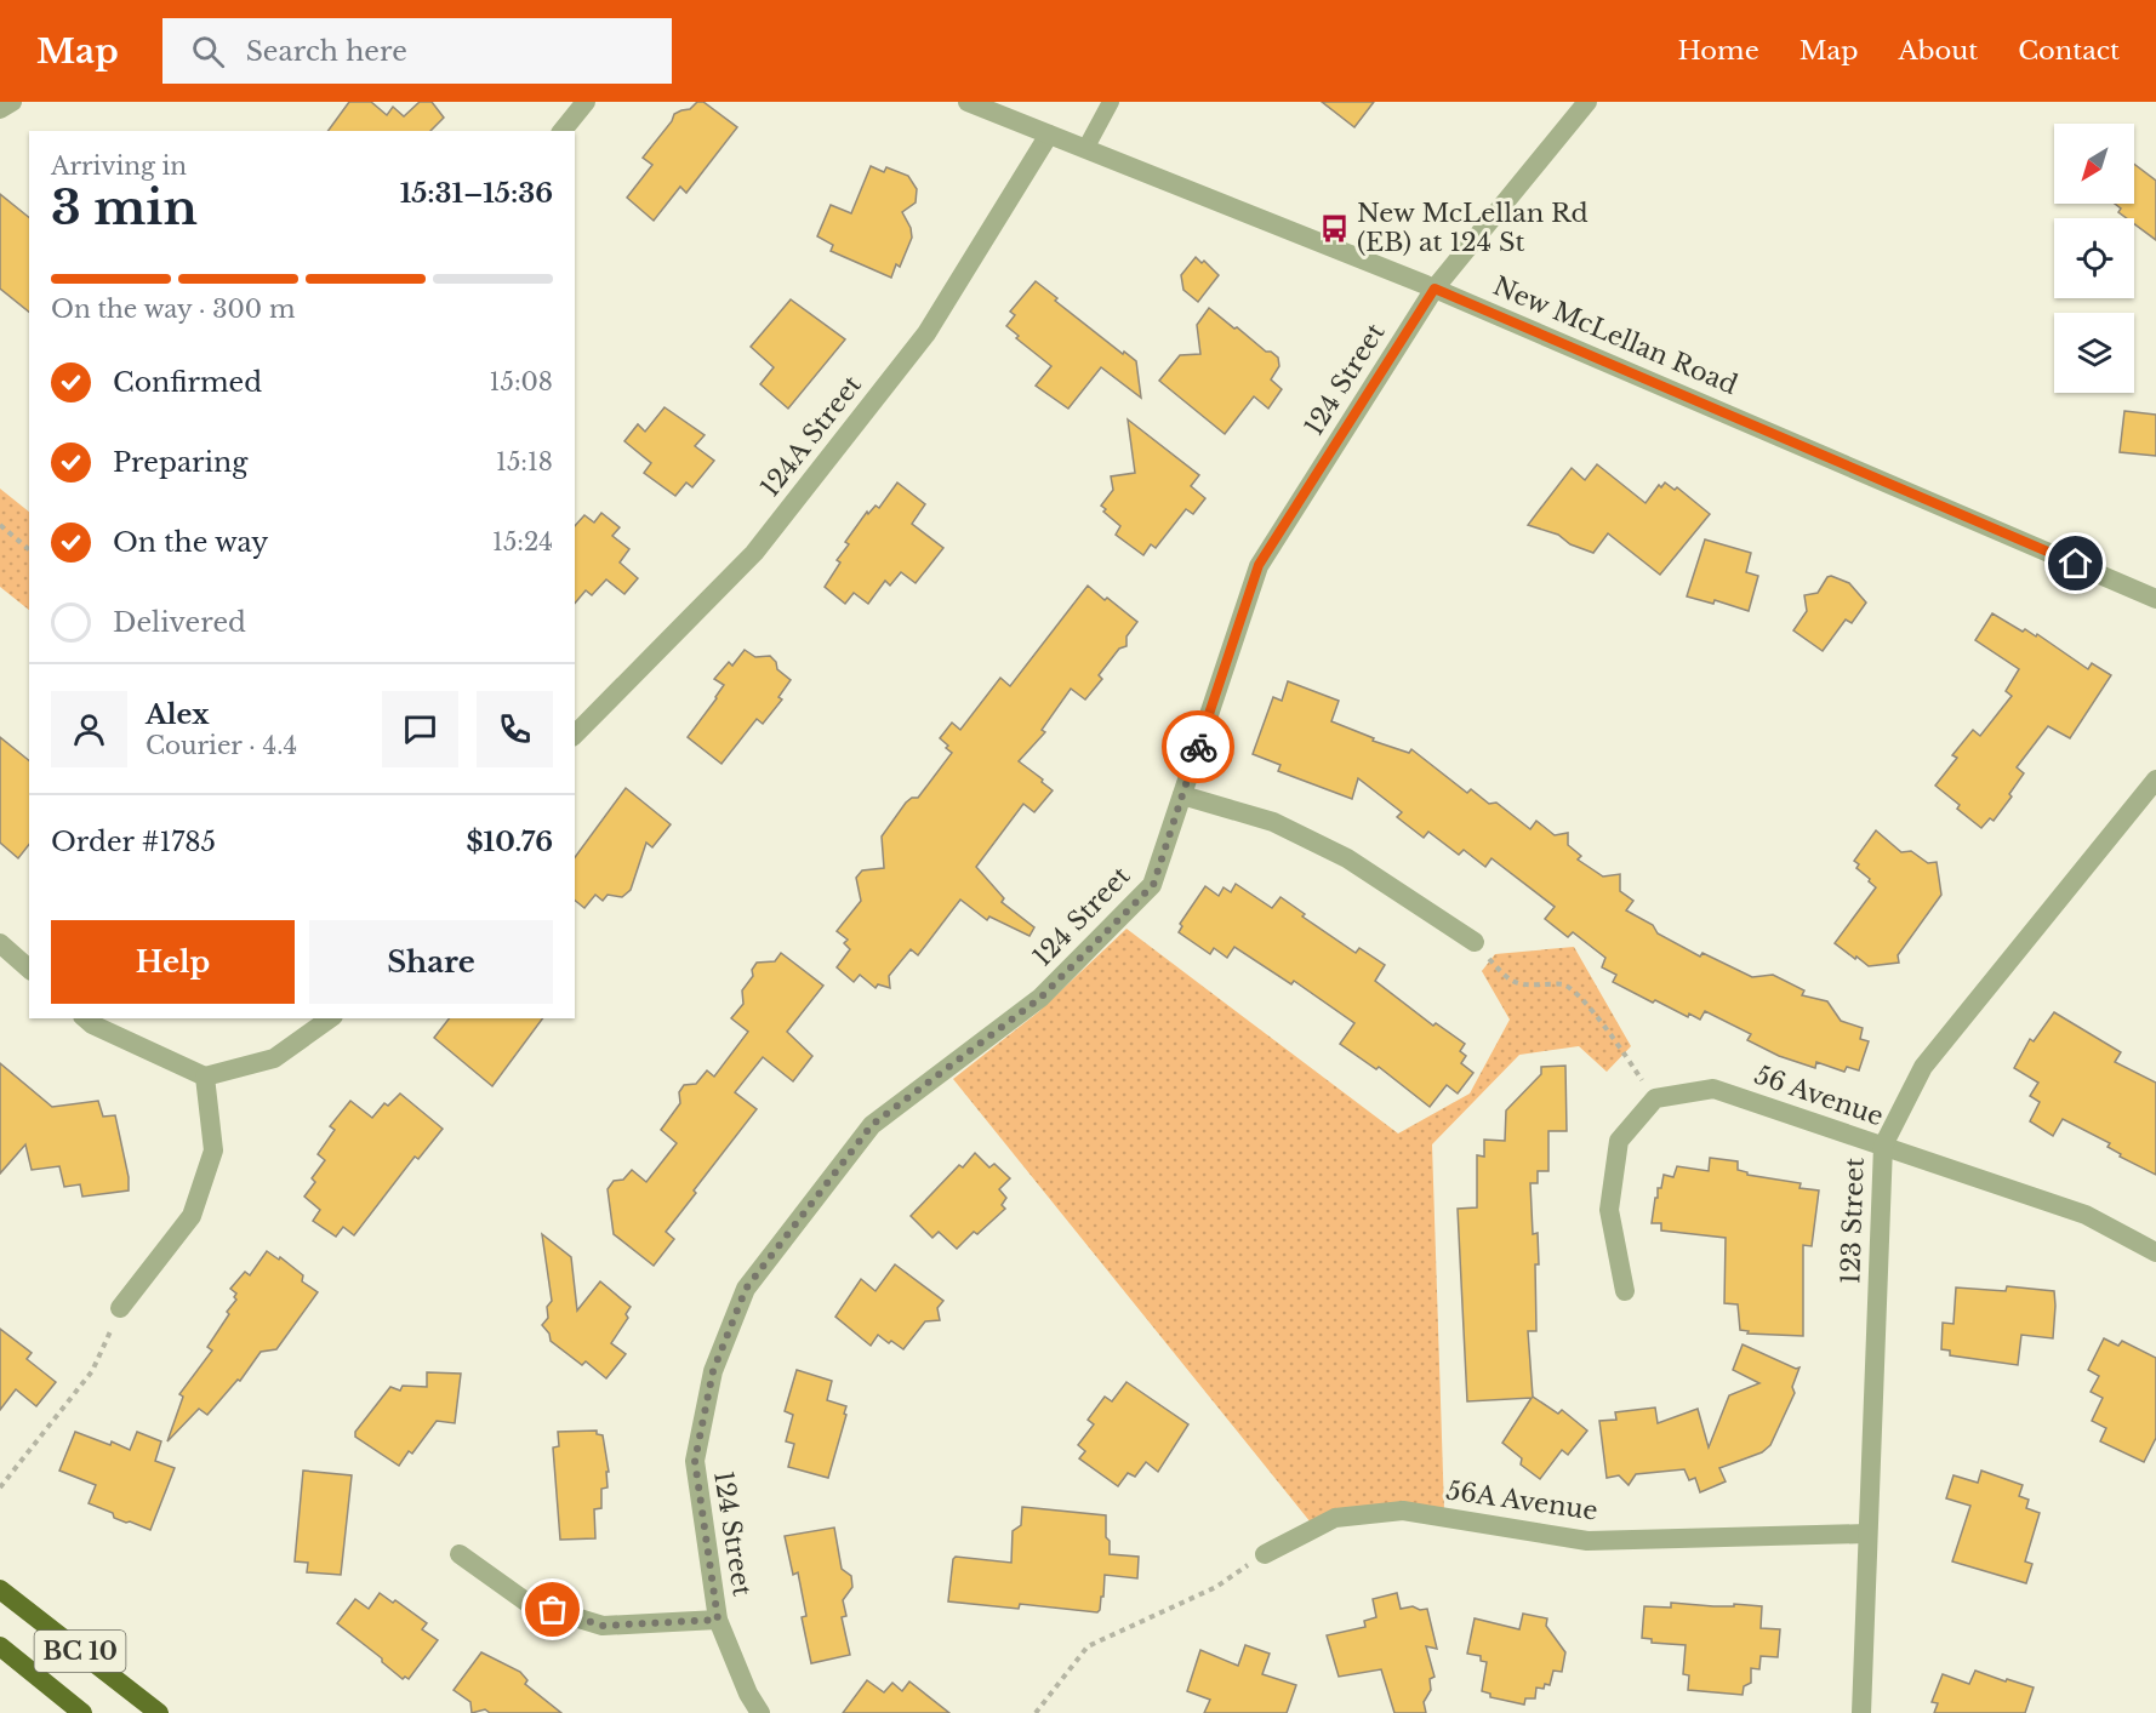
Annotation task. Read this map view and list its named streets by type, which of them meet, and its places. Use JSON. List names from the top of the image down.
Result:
{
  "streets": {
    "highway": ["BC 10"],
    "street": [
      "New McLellan Road",
      "124 Street",
      "124A Street",
      "56 Avenue",
      "123 Street",
      "56A Avenue"
    ]
  },
  "crossings": [
    ["New McLellan Road", "124 Street"],
    ["New McLellan Road", "124A Street"],
    ["56 Avenue", "123 Street"],
    ["123 Street", "56A Avenue"]
  ],
  "places": {
    "bus stop": ["New McLellan Rd (EB) at 124 St"]
  },
  "north": "bottom left",
  "page": {
    "header": "Map",
    "search": "Search here",
    "nav": [
      "Home",
      "Map",
      "About",
      "Contact"
    ],
    "heading": ["3 min", "Arriving in", "15:31–15:36"],
    "panel": [
      "Alex",
      "Courier · 4.4",
      "Order #1785",
      "$10.76"
    ],
    "bar": "On the way · 300 m",
    "list": [
      ["Confirmed", "15:08"],
      ["Preparing", "15:18"],
      ["On the way", "15:24"],
      "Delivered"
    ],
    "buttons": ["Help", "Share"]
  }
}
